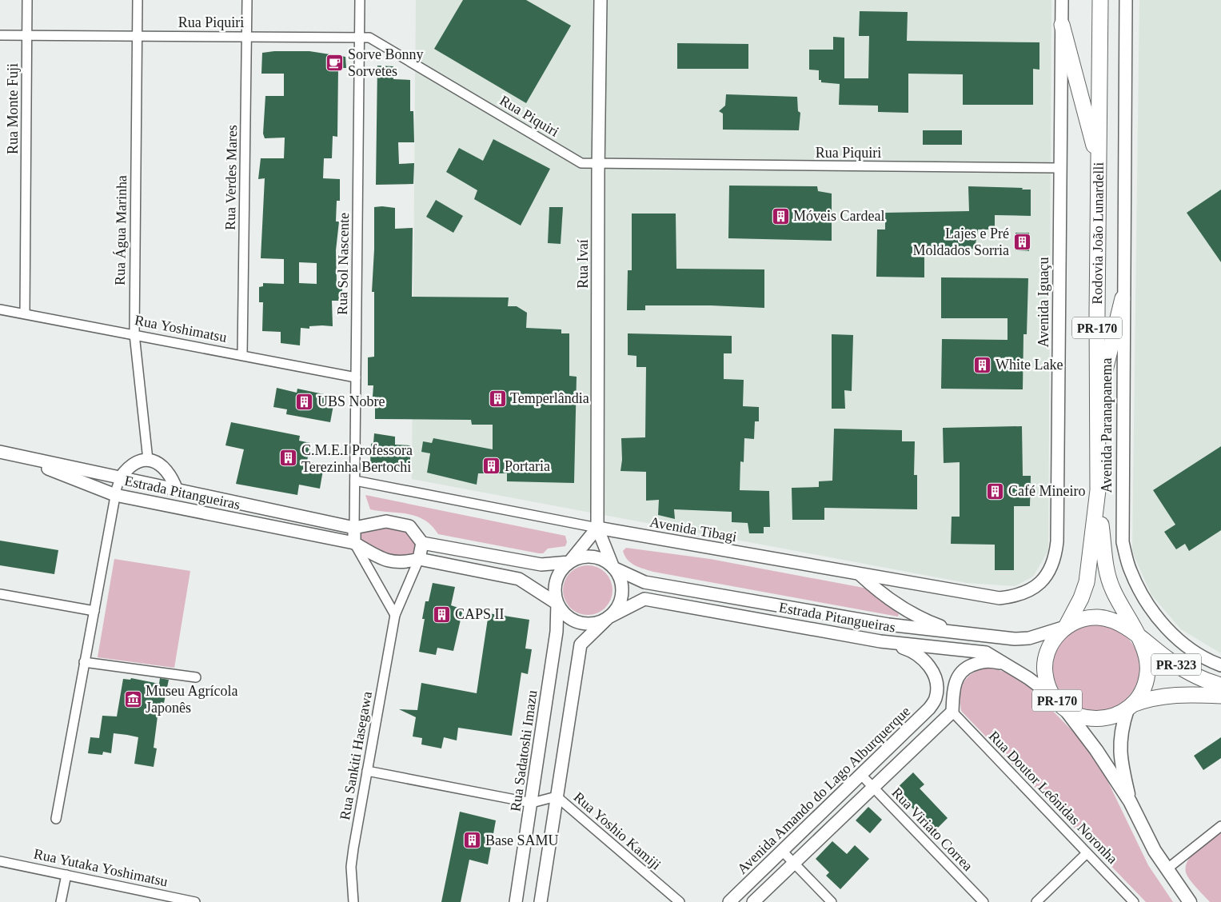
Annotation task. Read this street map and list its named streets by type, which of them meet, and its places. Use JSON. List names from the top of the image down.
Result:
{
  "streets": {
    "highway": ["Rodovia João Lunardelli", "PR-170", "PR-323"],
    "street": [
      "Rua Piquiri",
      "Rua Monte Fuji",
      "Rua Verdes Mares",
      "Rua Água Marinha",
      "Rua Sol Nascente",
      "Rua Ivaí",
      "Avenida Iguaçu",
      "Rua Yoshimatsu",
      "Avenida Paranapanema",
      "Estrada Pitangueiras",
      "Avenida Tibagi",
      "Rua Sadatoshi Imazu",
      "Rua Sankiti Hasegawa",
      "Avenida Amando do Lago Alburquerque",
      "Rua Doutor Leônidas Noronha",
      "Rua Viriato Correa",
      "Rua Yoshio Kamiji",
      "Rua Yutaka Yoshimatsu"
    ]
  },
  "crossings": [
    ["Rua Piquiri", "Rua Monte Fuji"],
    ["Rua Piquiri", "Rua Verdes Mares"],
    ["Rua Piquiri", "Rua Água Marinha"],
    ["Rua Piquiri", "Rua Sol Nascente"],
    ["Rua Piquiri", "Rua Ivaí"],
    ["Rua Piquiri", "Avenida Iguaçu"],
    ["Rua Monte Fuji", "Rua Yoshimatsu"],
    ["Rua Verdes Mares", "Rua Yoshimatsu"],
    ["Rua Água Marinha", "Rua Yoshimatsu"],
    ["Rodovia João Lunardelli", "PR-170"],
    ["Rodovia João Lunardelli", "Estrada Pitangueiras"],
    ["Rodovia João Lunardelli", "PR-323"],
    ["Rua Sol Nascente", "Rua Yoshimatsu"],
    ["Rua Sol Nascente", "Estrada Pitangueiras"],
    ["Rua Sol Nascente", "Avenida Tibagi"],
    ["Rua Ivaí", "Estrada Pitangueiras"],
    ["Rua Ivaí", "Avenida Tibagi"],
    ["Rua Ivaí", "Rua Sadatoshi Imazu"],
    ["Avenida Iguaçu", "Avenida Tibagi"],
    ["PR-170", "Estrada Pitangueiras"],
    ["PR-170", "PR-323"],
    ["Estrada Pitangueiras", "PR-323"],
    ["Estrada Pitangueiras", "Rua Sadatoshi Imazu"],
    ["Estrada Pitangueiras", "Rua Sankiti Hasegawa"],
    ["Estrada Pitangueiras", "Avenida Amando do Lago Alburquerque"],
    ["Rua Sadatoshi Imazu", "Rua Yoshio Kamiji"],
    ["Rua Sankiti Hasegawa", "Rua Yoshio Kamiji"],
    ["Avenida Amando do Lago Alburquerque", "Rua Viriato Correa"]
  ],
  "places": {
    "cafe": ["Sorve Bonny Sorvetes"],
    "building": [
      "Móveis Cardeal",
      "Lajes e Pré Moldados Sorria",
      "White Lake",
      "Temperlândia",
      "UBS Nobre",
      "C.M.E.I Professora Terezinha Bertochi",
      "Portaria",
      "Café Mineiro",
      "CAPS II",
      "Base SAMU"
    ],
    "museum": ["Museu Agrícola Japonês"]
  }
}
